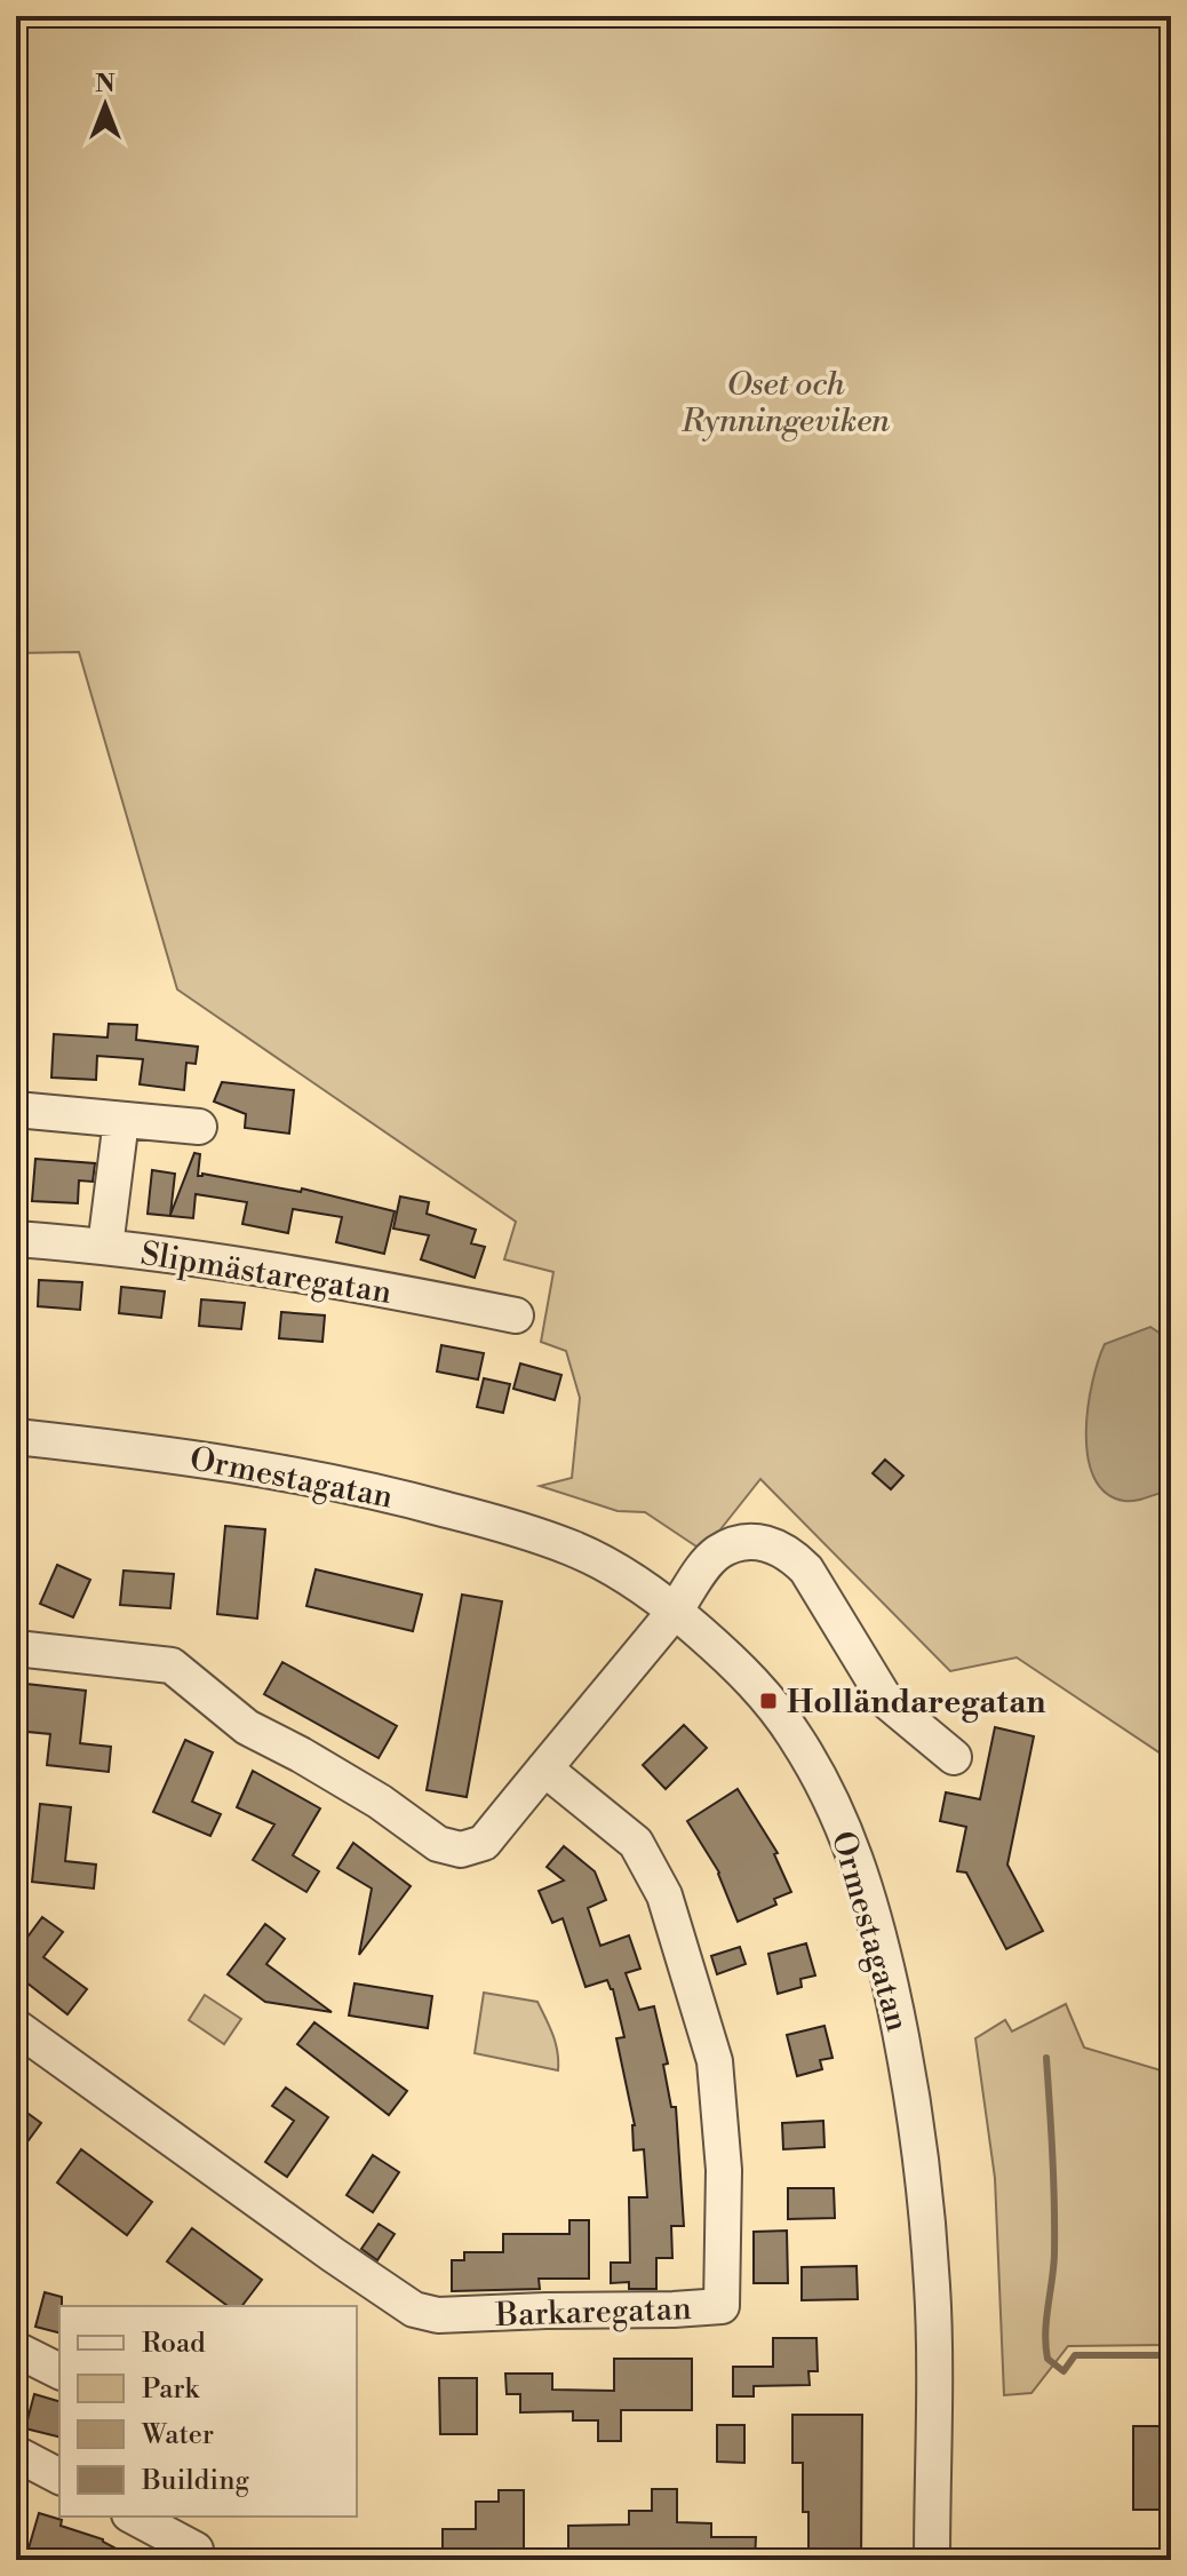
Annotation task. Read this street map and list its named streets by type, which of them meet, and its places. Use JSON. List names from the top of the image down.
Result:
{
  "streets": {
    "street": ["Slipmästaregatan", "Ormestagatan", "Barkaregatan"]
  },
  "parks": ["Oset och Rynningeviken"],
  "places": {
    "transit": ["Holländaregatan"]
  },
  "legend": [
    "Road",
    "Park",
    "Water",
    "Building"
  ],
  "north": "top"
}
